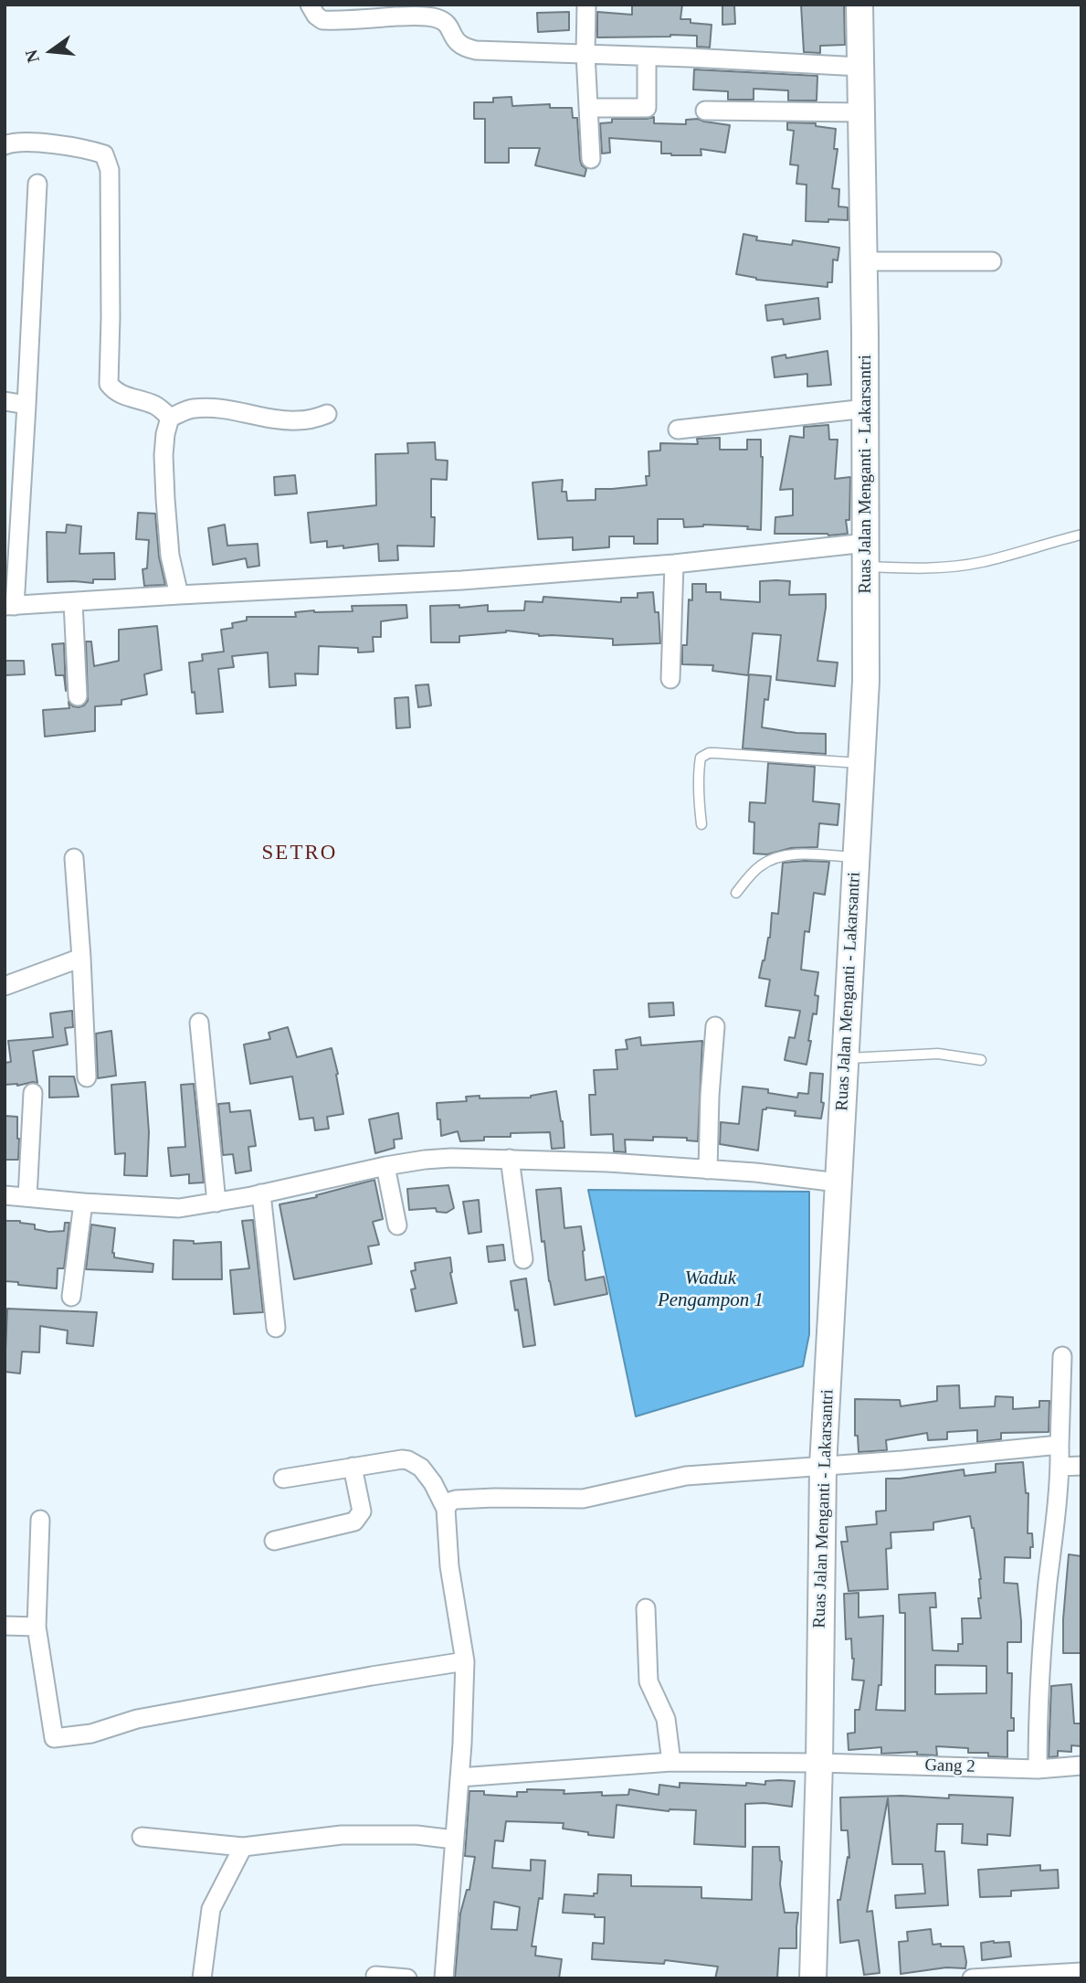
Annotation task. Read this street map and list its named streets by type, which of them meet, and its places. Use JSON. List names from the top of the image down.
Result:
{
  "streets": {
    "main road": ["Ruas Jalan Menganti - Lakarsantri"],
    "street": ["Gang 2"]
  },
  "crossings": [
    ["Ruas Jalan Menganti - Lakarsantri", "Gang 2"]
  ],
  "districts": ["SETRO"],
  "water": ["Waduk Pengampon 1"],
  "north": "left"
}
